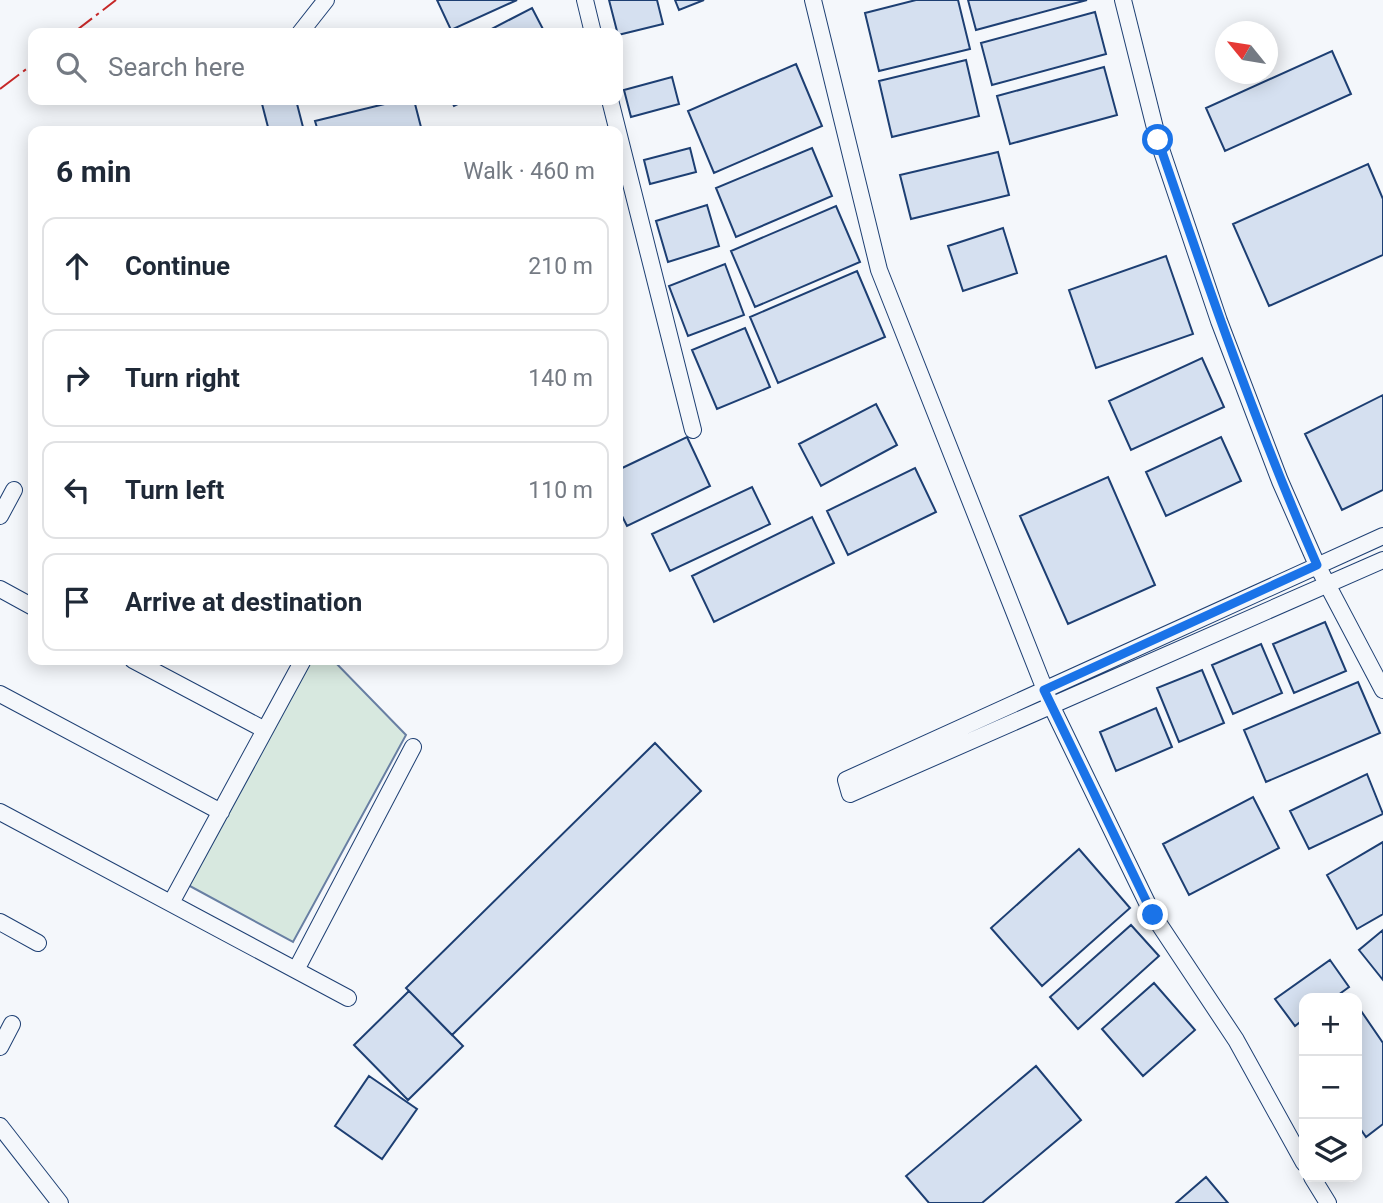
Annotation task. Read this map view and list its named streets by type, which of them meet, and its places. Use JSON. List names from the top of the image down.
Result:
{
  "north": "top left",
  "page": {
    "search": "Search here",
    "heading": ["6 min", "Walk · 460 m"],
    "list": [
      ["Continue", "210 m"],
      ["Turn right", "140 m"],
      ["Turn left", "110 m"],
      "Arrive at destination"
    ],
    "map_buttons": ["+", "−"]
  }
}
